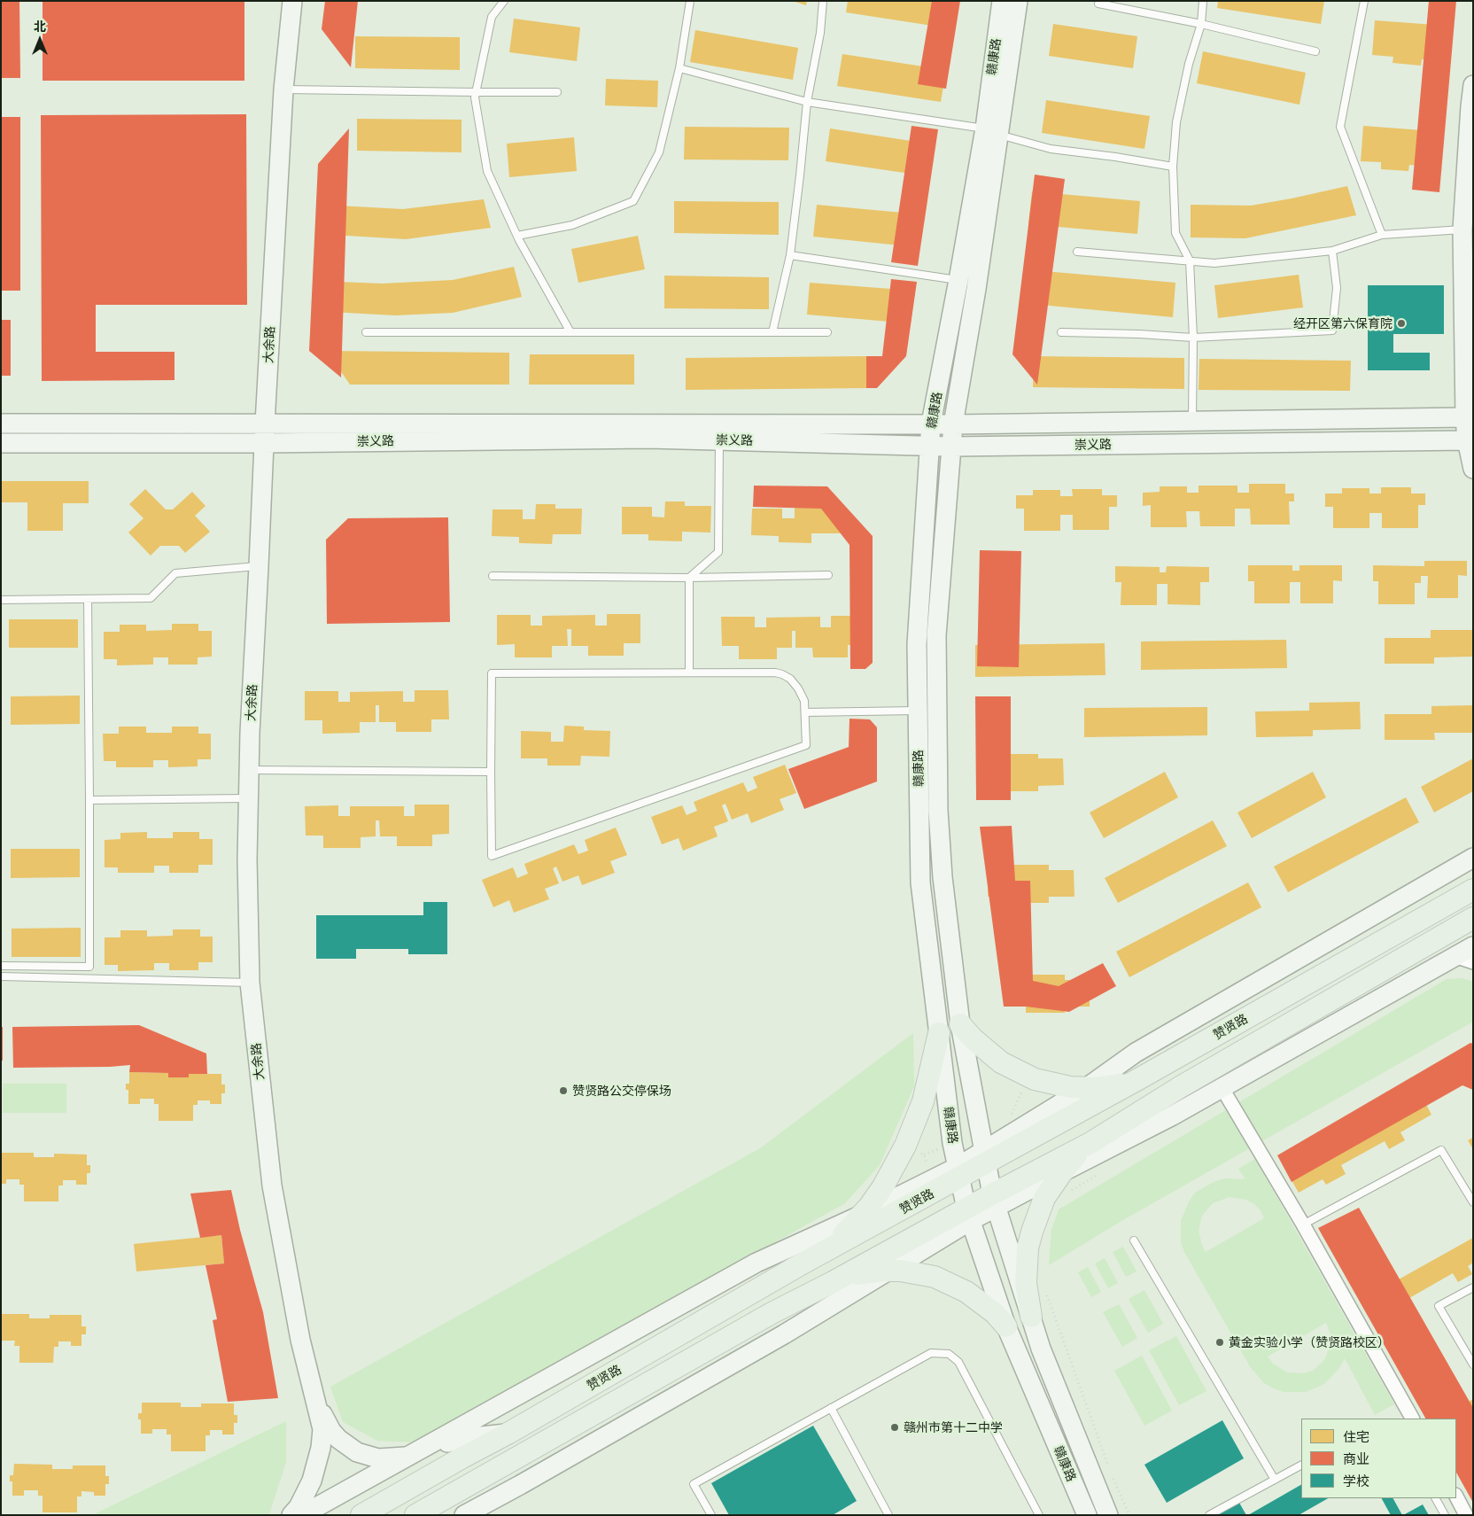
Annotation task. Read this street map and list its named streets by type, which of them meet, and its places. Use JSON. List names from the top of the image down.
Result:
{
  "streets": {
    "main road": [
      "赣康路",
      "大余路",
      "崇义路",
      "赞贤路"
    ]
  },
  "crossings": [
    ["赣康路", "崇义路"],
    ["赣康路", "赞贤路"],
    ["大余路", "崇义路"]
  ],
  "places": [
    "经开区第六保育院",
    "赞贤路公交停保场",
    "黄金实验小学（赞贤路校区）",
    "赣州市第十二中学"
  ],
  "legend": ["住宅", "商业", "学校"],
  "north": "top"
}
